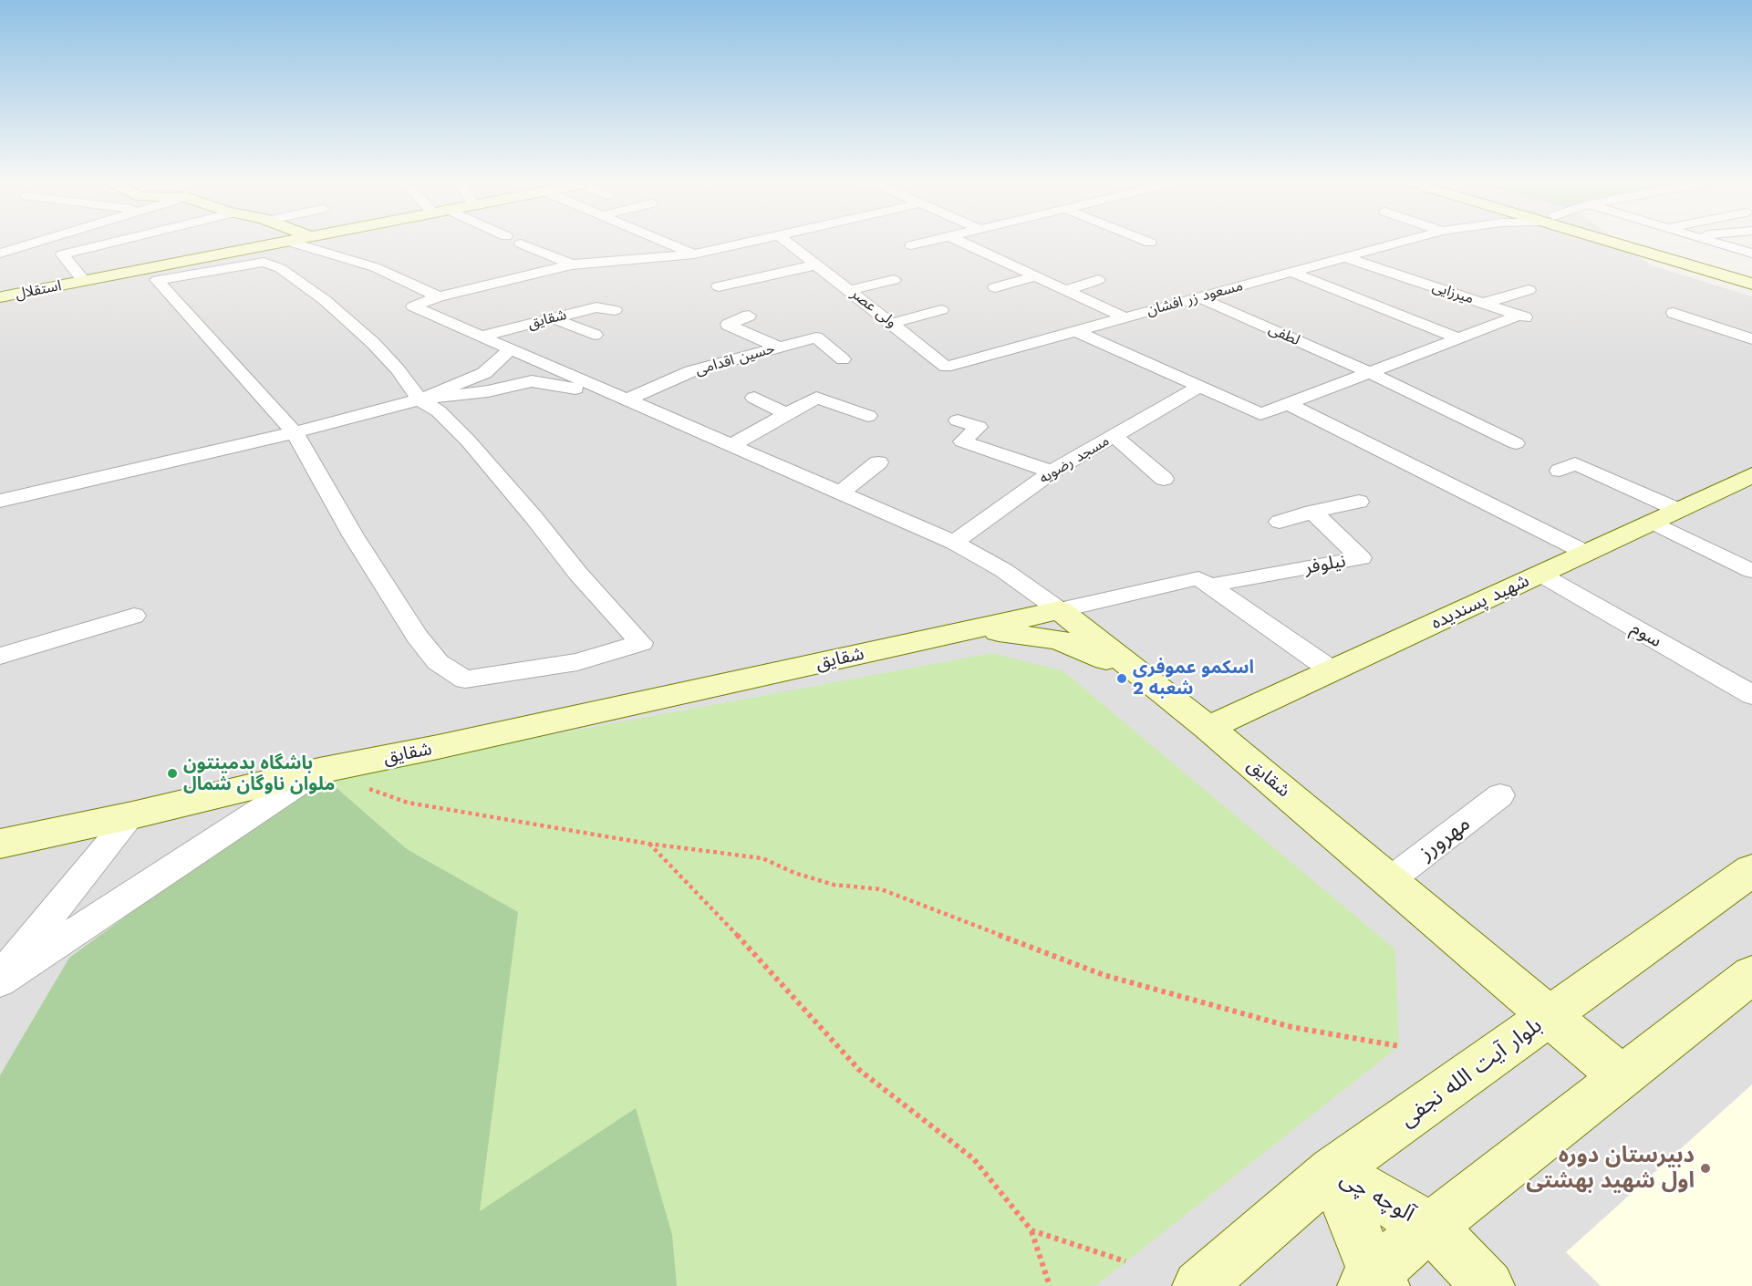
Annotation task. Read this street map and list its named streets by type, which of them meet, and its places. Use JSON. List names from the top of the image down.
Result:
{
  "streets": {
    "street": [
      "استقلال",
      "میرزایی",
      "مسعود زر افشان",
      "ولی عصر",
      "شقایق",
      "لطفی",
      "حسین اقدامی",
      "مسجد رضویه",
      "نیلوفر",
      "شهید پسندیده",
      "سوم",
      "مهرورز",
      "بلوار آیت الله نجفی",
      "آلوچه چی"
    ]
  },
  "crossings": [
    ["میرزایی", "مسعود زر افشان"],
    ["مسعود زر افشان", "ولی عصر"],
    ["مسعود زر افشان", "لطفی"],
    ["شقایق", "شهید پسندیده"],
    ["شقایق", "مهرورز"],
    ["شقایق", "بلوار آیت الله نجفی"],
    ["شهید پسندیده", "سوم"],
    ["بلوار آیت الله نجفی", "آلوچه چی"]
  ],
  "places": ["اسکمو عموفری شعبه 2", "باشگاه بدمینتون ملوان ناوگان شمال", "دبیرستان دوره اول شهید بهشتی"]
}
